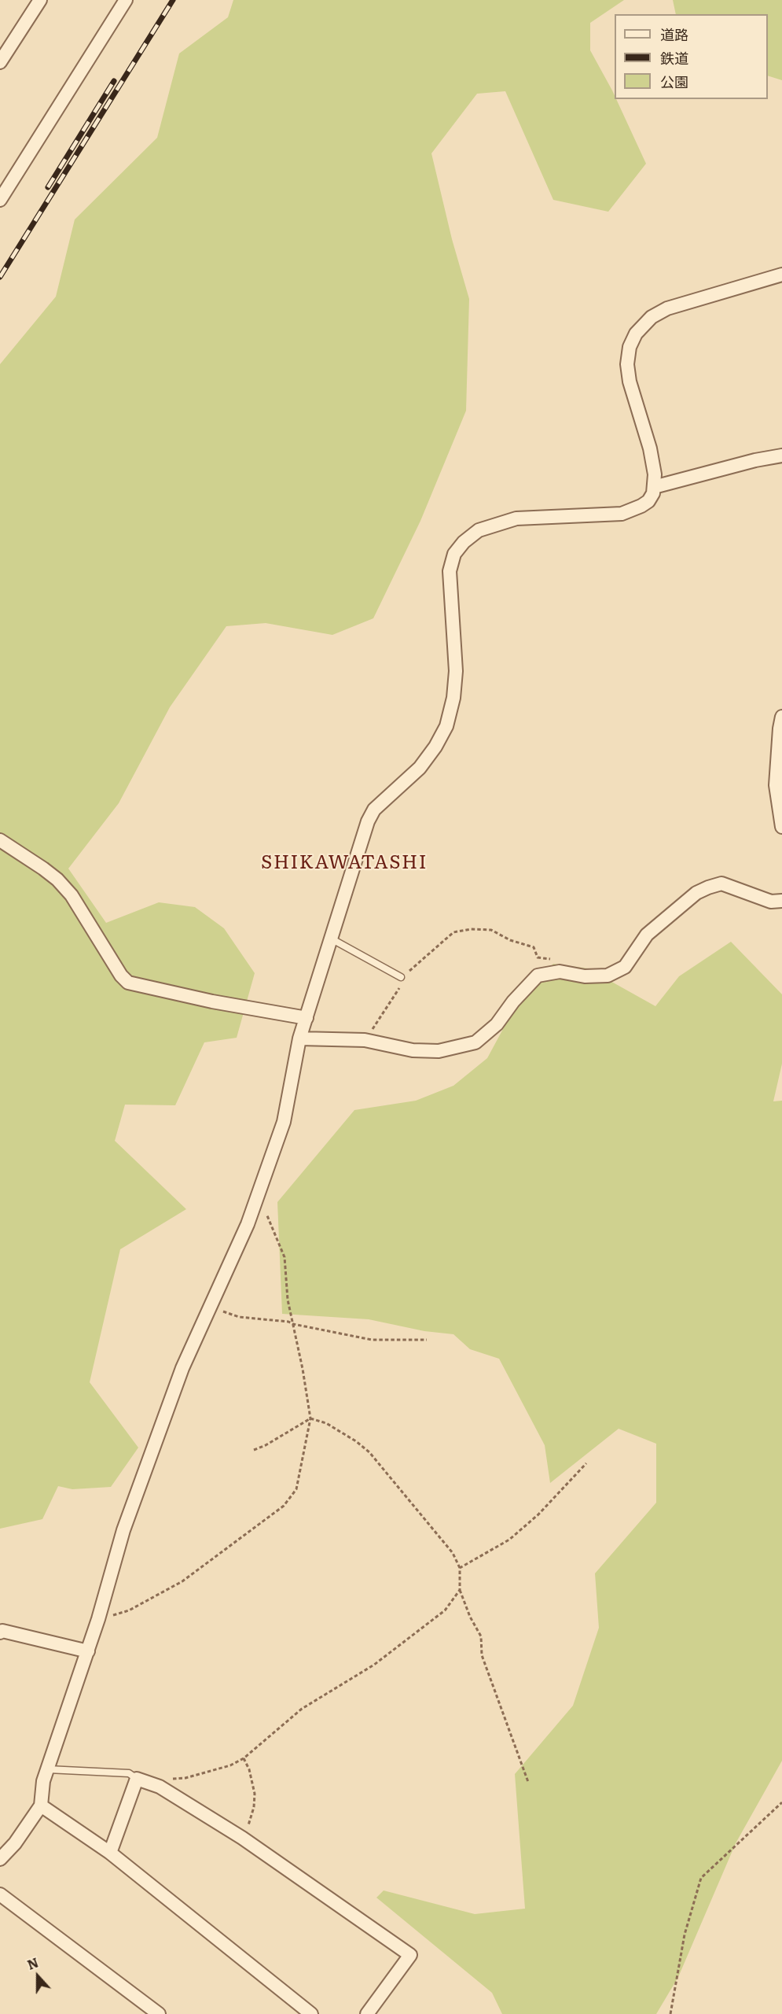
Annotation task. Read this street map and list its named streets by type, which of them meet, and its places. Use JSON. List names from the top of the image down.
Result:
{
  "districts": ["SHIKAWATASHI"],
  "legend": ["道路", "鉄道", "公園"],
  "north": "top"
}
